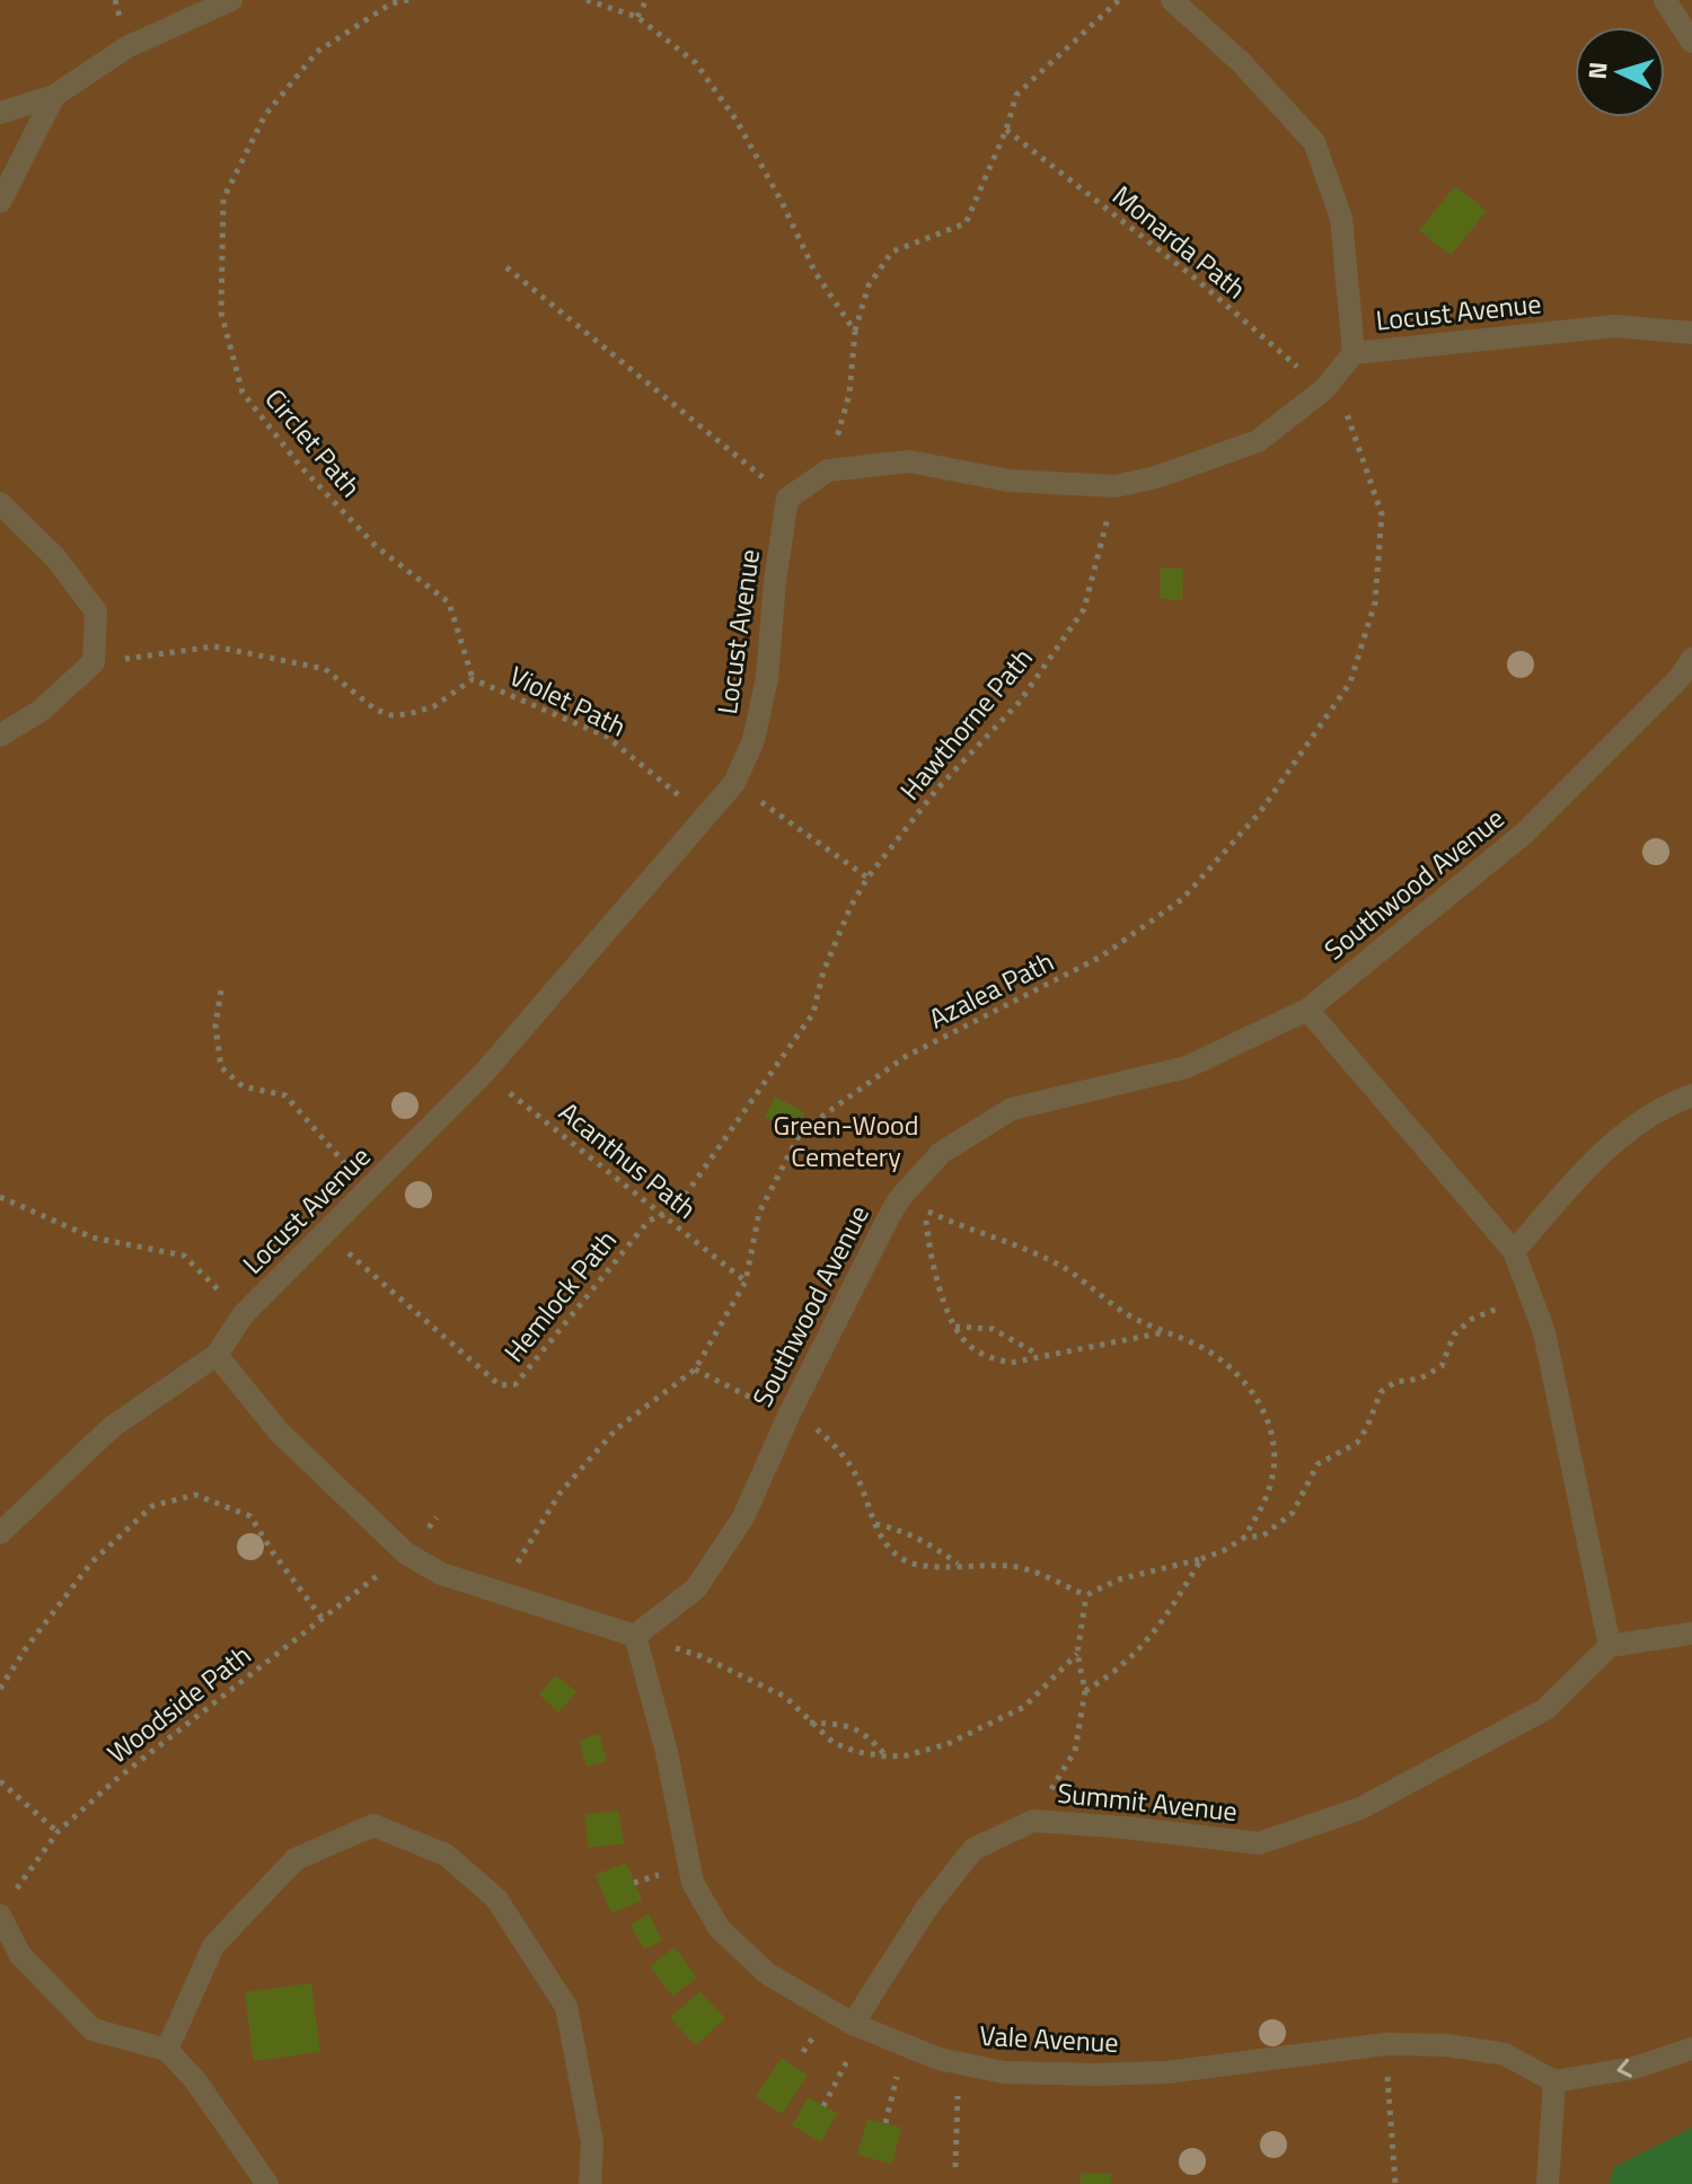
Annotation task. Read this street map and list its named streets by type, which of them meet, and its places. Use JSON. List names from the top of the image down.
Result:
{
  "streets": {
    "lane": [
      "Locust Avenue",
      "Southwood Avenue",
      "Summit Avenue",
      "Vale Avenue"
    ],
    "path": [
      "Monarda Path",
      "Circlet Path",
      "Violet Path",
      "Hawthorne Path",
      "Azalea Path",
      "Acanthus Path",
      "Hemlock Path",
      "Woodside Path"
    ]
  },
  "crossings": [
    ["Monarda Path", "Locust Avenue"],
    ["Monarda Path", "Azalea Path"],
    ["Locust Avenue", "Violet Path"],
    ["Locust Avenue", "Hawthorne Path"],
    ["Locust Avenue", "Azalea Path"],
    ["Locust Avenue", "Acanthus Path"],
    ["Locust Avenue", "Hemlock Path"],
    ["Circlet Path", "Violet Path"],
    ["Hawthorne Path", "Acanthus Path"],
    ["Hawthorne Path", "Hemlock Path"],
    ["Southwood Avenue", "Vale Avenue"],
    ["Azalea Path", "Acanthus Path"],
    ["Acanthus Path", "Hemlock Path"],
    ["Summit Avenue", "Vale Avenue"]
  ],
  "parks": ["Green-Wood Cemetery"],
  "north": "left"
}
